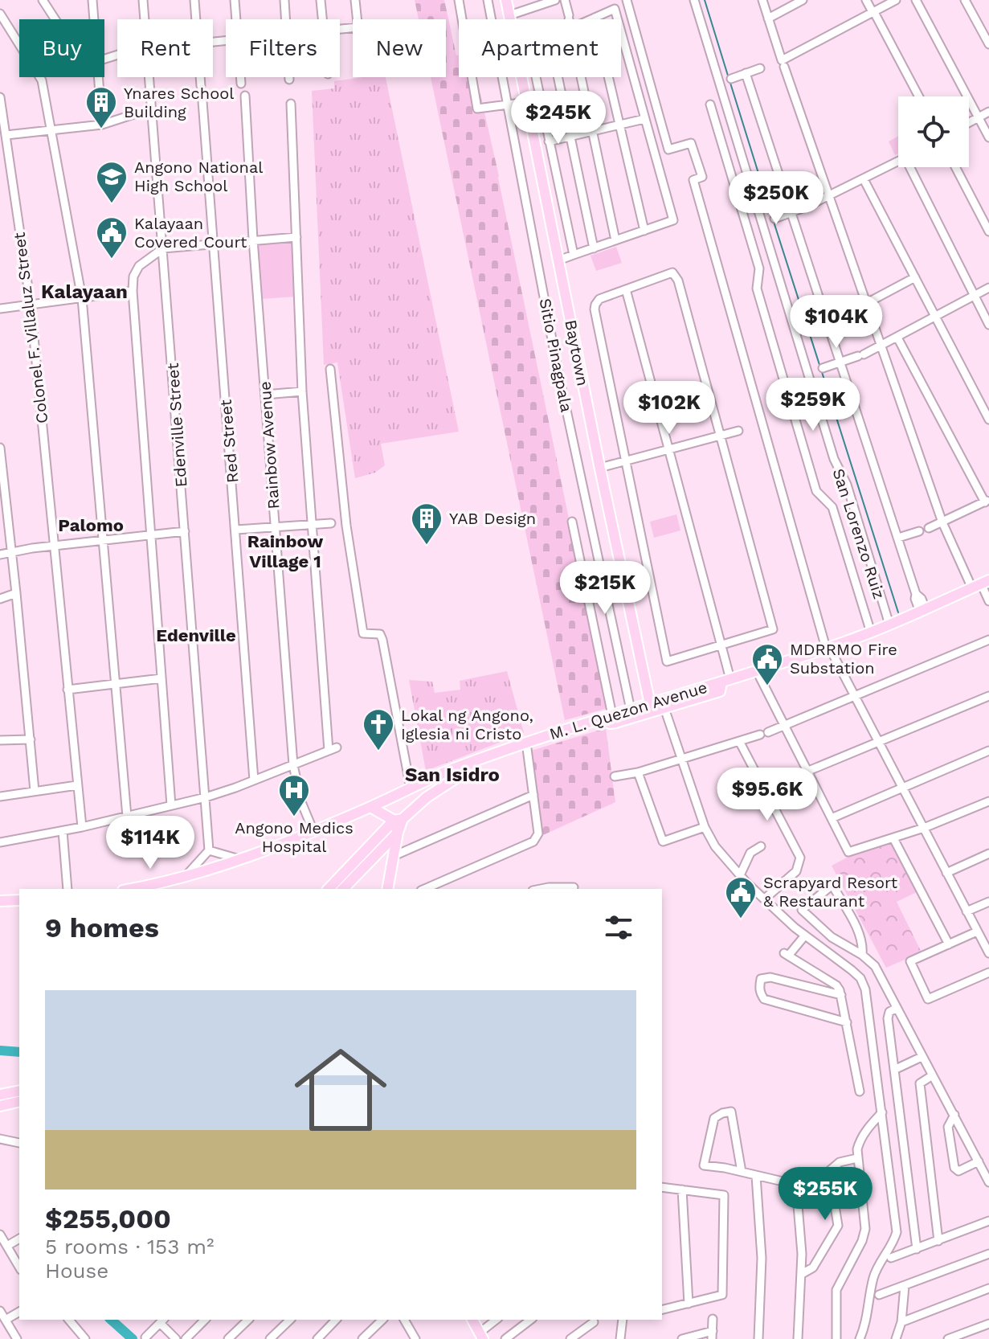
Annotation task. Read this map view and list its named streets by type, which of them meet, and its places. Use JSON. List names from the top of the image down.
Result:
{
  "streets": {
    "main road": ["Baytown", "M. L. Quezon Avenue"],
    "street": [
      "Colonel F. Villaluz Street",
      "Sitio Pinagpala",
      "Edenville Street",
      "Red Street",
      "Rainbow Avenue",
      "San Lorenzo Ruiz"
    ]
  },
  "crossings": [
    ["Baytown", "M. L. Quezon Avenue"],
    ["Sitio Pinagpala", "M. L. Quezon Avenue"],
    ["Rainbow Avenue", "M. L. Quezon Avenue"],
    ["San Lorenzo Ruiz", "M. L. Quezon Avenue"]
  ],
  "districts": [
    "Kalayaan",
    "Palomo",
    "Rainbow Village 1",
    "Edenville",
    "San Isidro"
  ],
  "places": {
    "building": ["Ynares School Building", "YAB Design"],
    "school or university": ["Angono National High School"],
    "public building": ["Kalayaan Covered Court", "MDRRMO Fire Substation", "Scrapyard Resort & Restaurant"],
    "church": ["Lokal ng Angono, Iglesia ni Cristo"],
    "hospital": ["Angono Medics Hospital"]
  },
  "page": {
    "chip": [
      "Buy",
      "Rent",
      "Filters",
      "New",
      "Apartment"
    ],
    "price": [
      "$245K",
      "$250K",
      "$104K",
      "$259K",
      "$102K",
      "$215K",
      "$95.6K",
      "$114K",
      "$255K"
    ],
    "heading": "9 homes",
    "list": [
      {
        "name": "$255,000",
        "note": "5 rooms · 153 m² · House"
      }
    ]
  }
}
